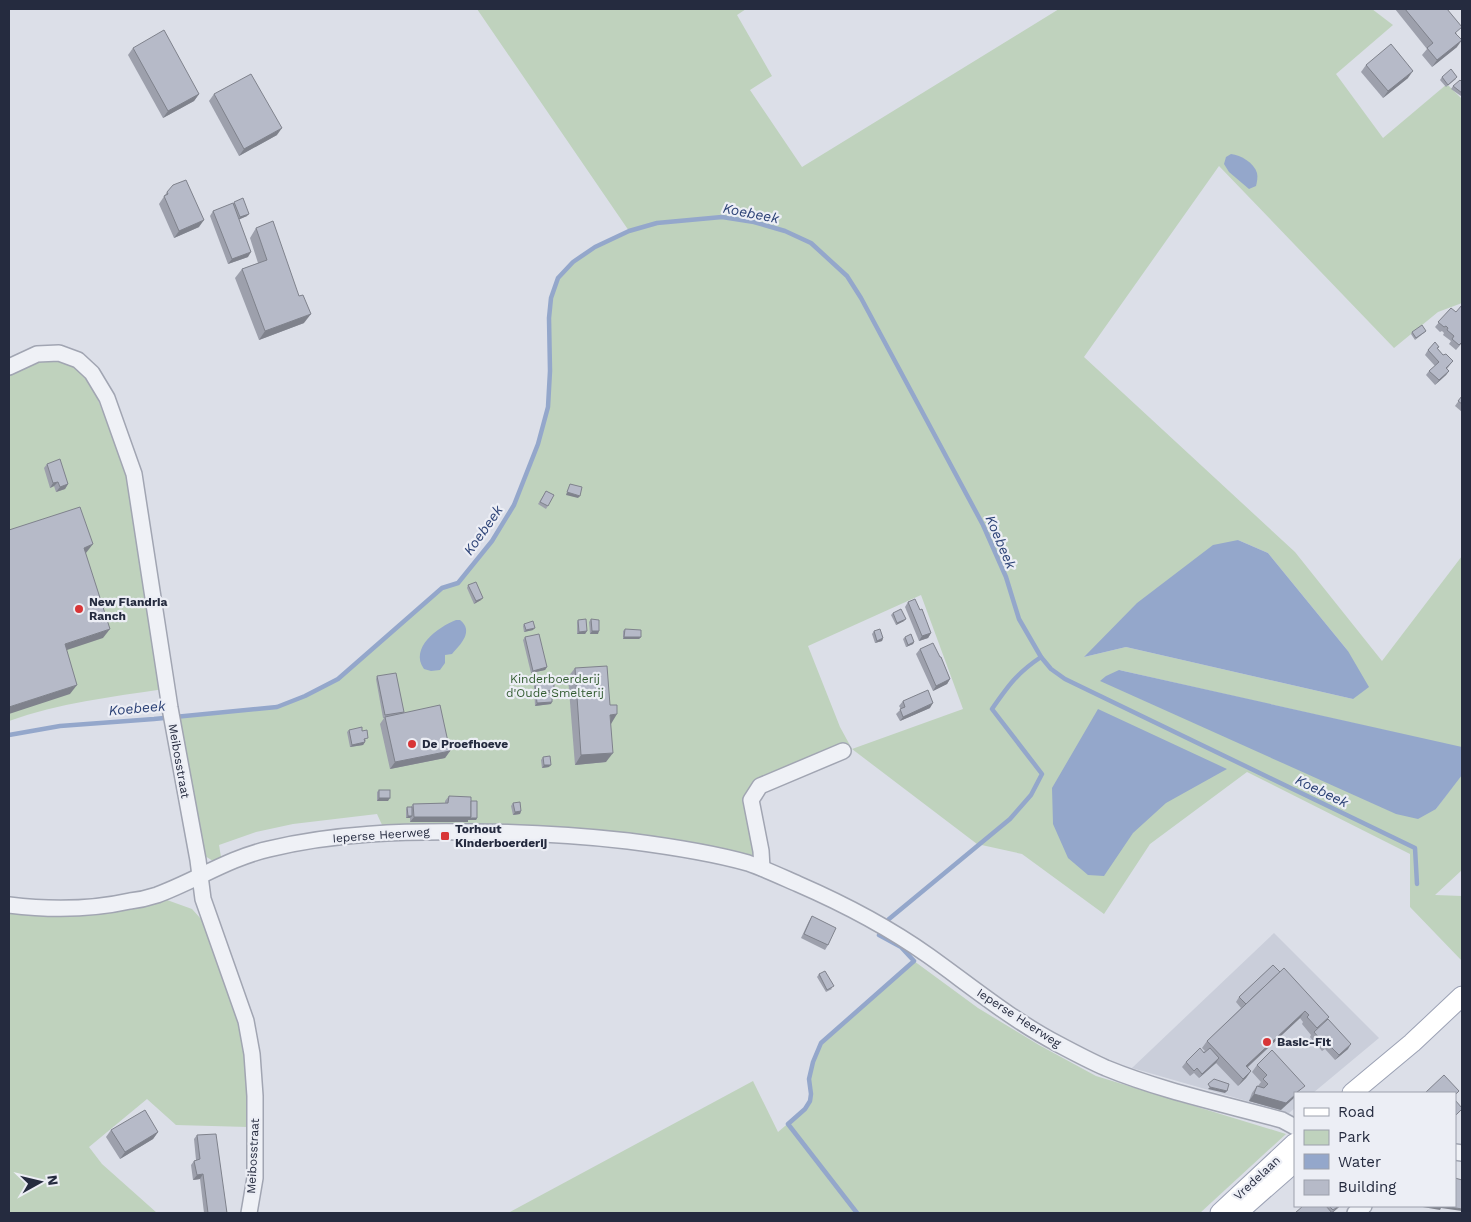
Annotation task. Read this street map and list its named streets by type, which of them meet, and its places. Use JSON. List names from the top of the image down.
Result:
{
  "streets": {
    "main road": ["Vredelaan"],
    "street": ["Meibosstraat", "Ieperse Heerweg"]
  },
  "crossings": [
    ["Meibosstraat", "Ieperse Heerweg"]
  ],
  "water": ["Koebeek"],
  "parks": ["Kinderboerderij d'Oude Smelterij"],
  "places": {
    "other": ["New Flandria Ranch", "De Proefhoeve", "Basic-Fit"],
    "transit": ["Torhout Kinderboerderij"]
  },
  "legend": [
    "Road",
    "Park",
    "Water",
    "Building"
  ],
  "north": "right"
}
